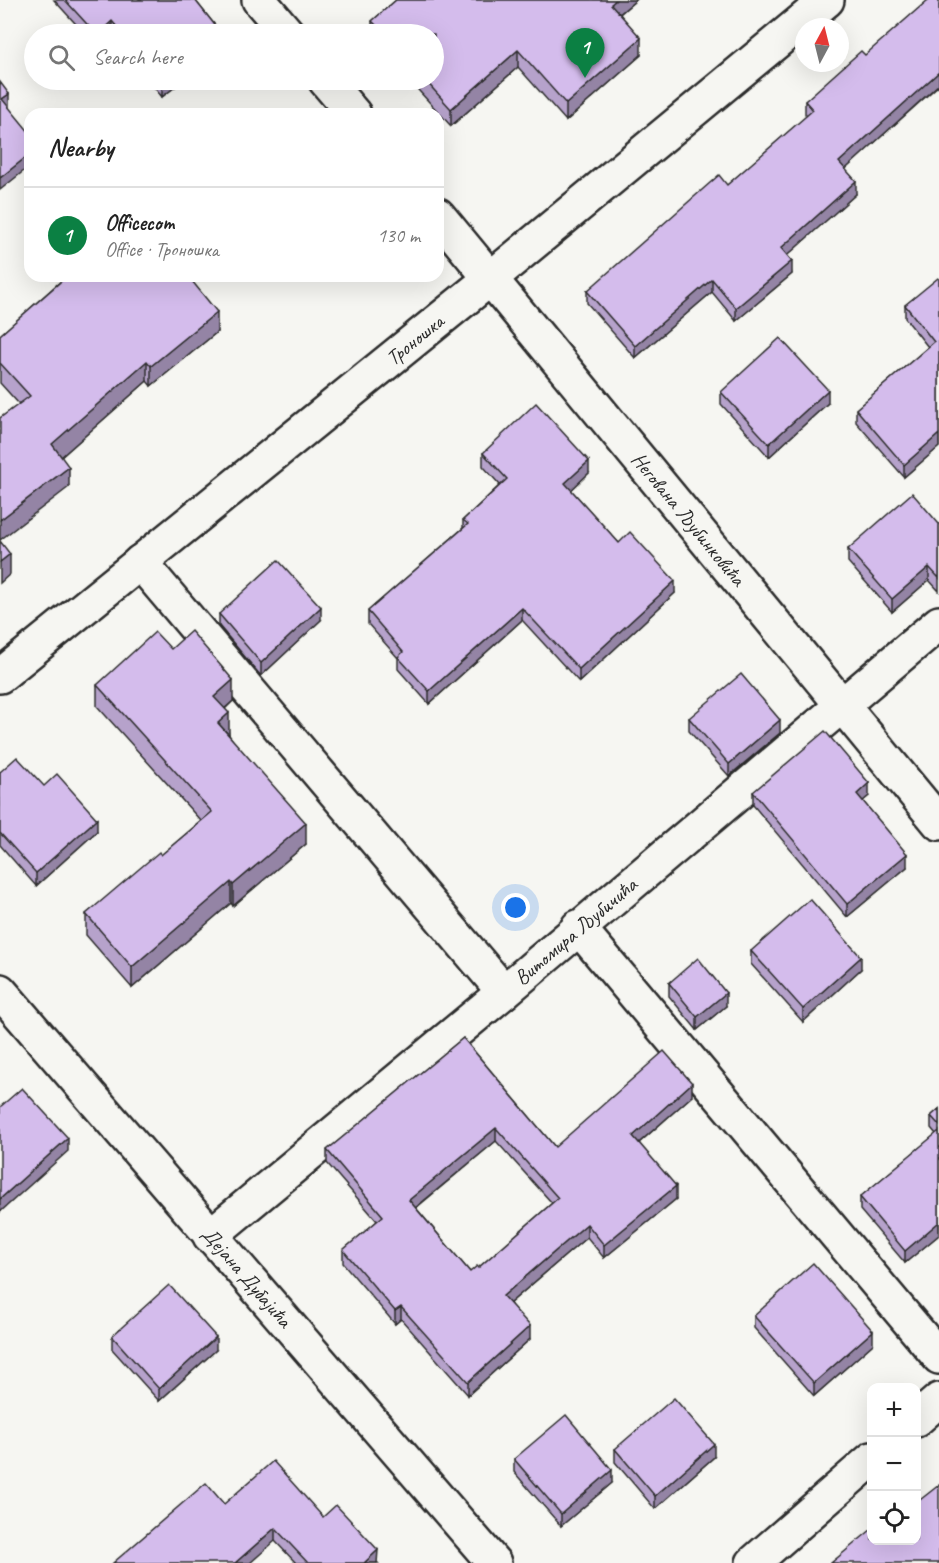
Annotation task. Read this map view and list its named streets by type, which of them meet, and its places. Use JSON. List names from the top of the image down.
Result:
{
  "streets": {
    "street": [
      "Троношка",
      "Негована Љубинковића",
      "Витомира Љубичића",
      "Дејана Дубајића"
    ]
  },
  "crossings": [
    ["Троношка", "Негована Љубинковића"],
    ["Негована Љубинковића", "Витомира Љубичића"],
    ["Витомира Љубичића", "Дејана Дубајића"]
  ],
  "north": "top",
  "page": {
    "search": "Search here",
    "pins": "1",
    "heading": "Nearby",
    "list": [
      {
        "mark": "1",
        "name": "Officecom",
        "note": "Office · Троношка",
        "value": "130 m"
      }
    ],
    "map_buttons": ["+", "−"]
  }
}
